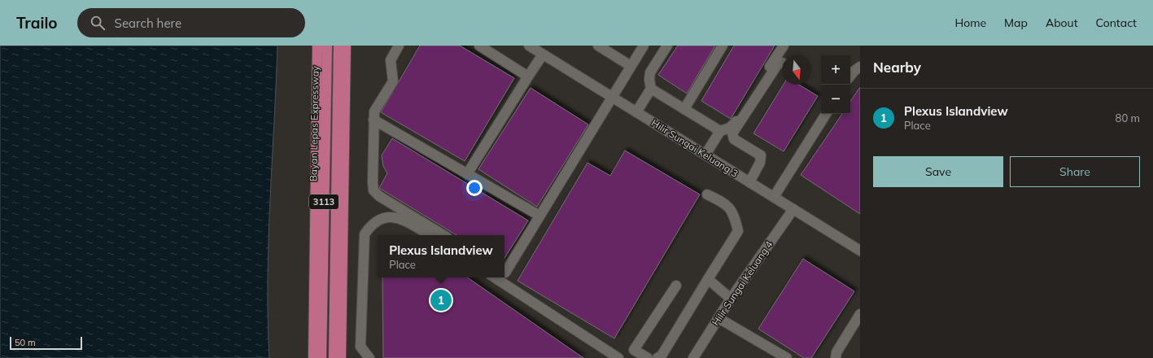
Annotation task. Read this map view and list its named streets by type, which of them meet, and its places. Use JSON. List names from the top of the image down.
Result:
{
  "streets": {
    "highway": ["Bayan Lepas Expressway", "3113"],
    "street": ["Hilir Sungai Keluang 3", "Hilir Sungai Keluang 4"]
  },
  "crossings": [
    ["Hilir Sungai Keluang 3", "Hilir Sungai Keluang 4"]
  ],
  "scale_bar": "50 m",
  "north": "bottom",
  "page": {
    "header": "Trailo",
    "search": "Search here",
    "nav": [
      "Home",
      "Map",
      "About",
      "Contact"
    ],
    "heading": "Nearby",
    "map_buttons": ["+", "−"],
    "list": [
      {
        "mark": "1",
        "name": "Plexus Islandview",
        "note": "Place",
        "value": "80 m"
      }
    ],
    "buttons": ["Save", "Share"],
    "popup": ["Plexus Islandview", "Place"],
    "pins": "1",
    "scale": "50 m"
  }
}
